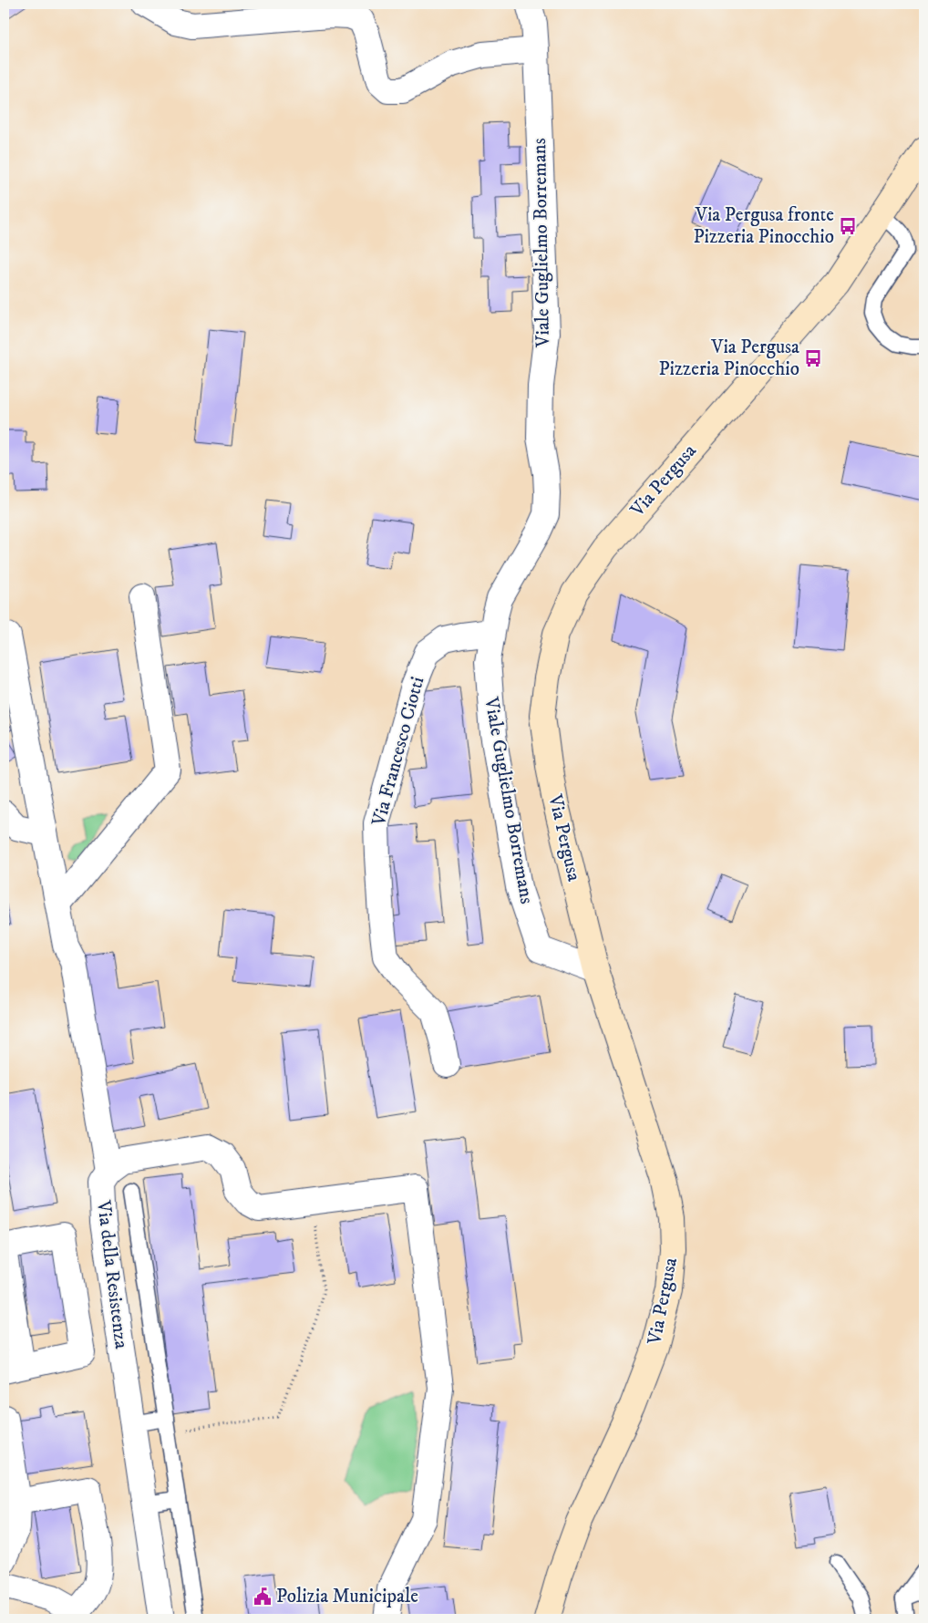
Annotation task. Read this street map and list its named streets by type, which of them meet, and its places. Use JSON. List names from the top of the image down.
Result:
{
  "streets": {
    "main road": ["Via Pergusa"],
    "street": ["Viale Guglielmo Borremans", "Via Francesco Ciotti", "Via della Resistenza"]
  },
  "crossings": [
    ["Viale Guglielmo Borremans", "Via Pergusa"],
    ["Viale Guglielmo Borremans", "Via Francesco Ciotti"]
  ],
  "places": {
    "bus stop": ["Via Pergusa fronte Pizzeria Pinocchio", "Via Pergusa Pizzeria Pinocchio"],
    "public building": ["Polizia Municipale"]
  }
}
